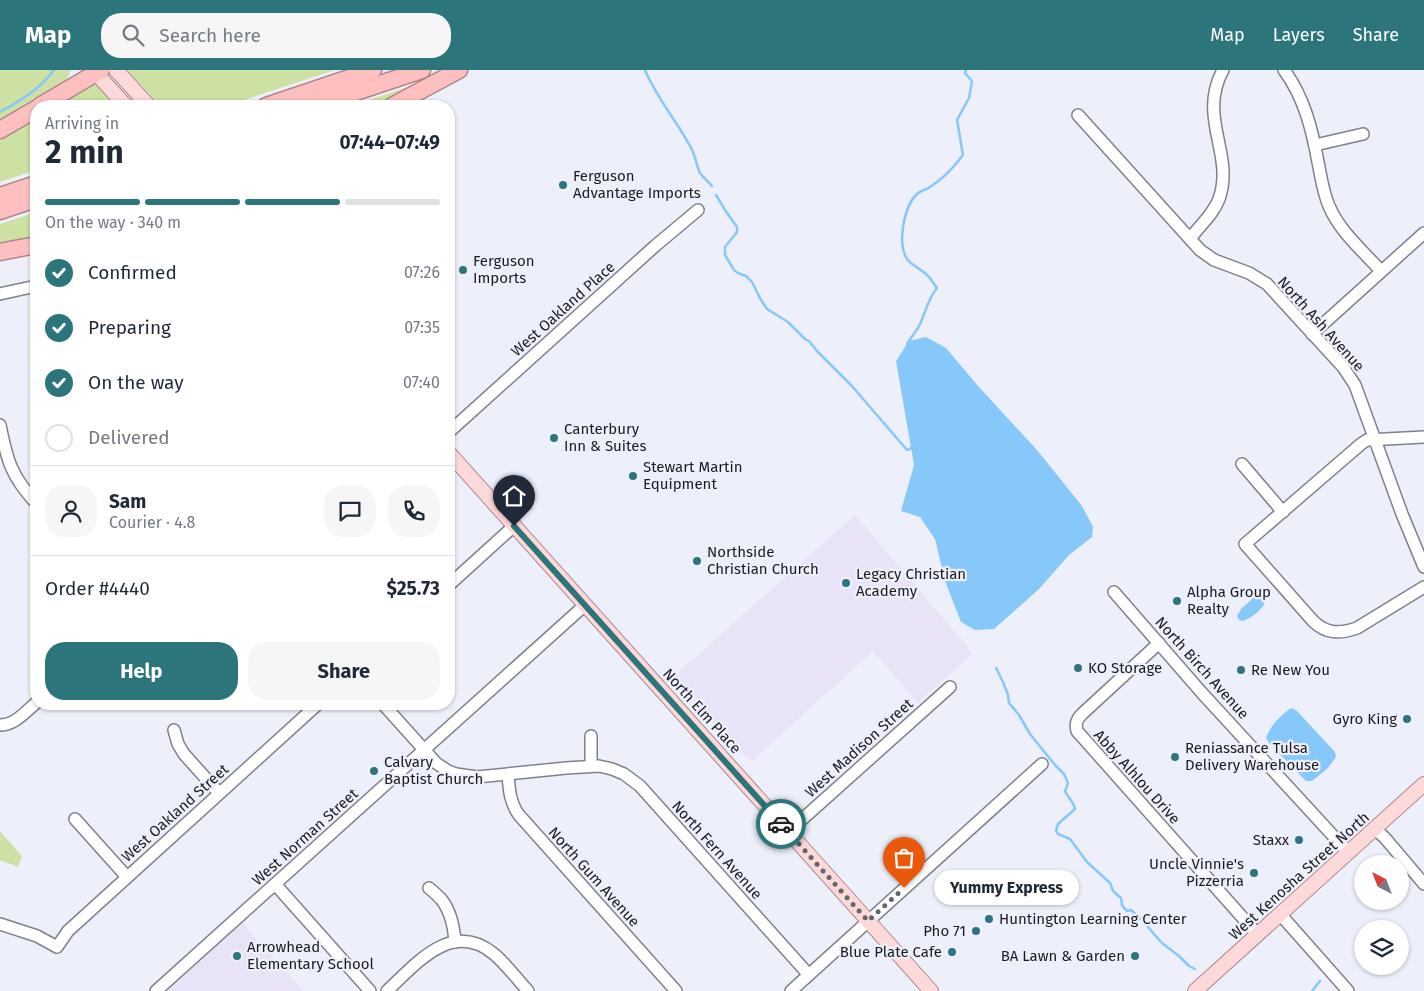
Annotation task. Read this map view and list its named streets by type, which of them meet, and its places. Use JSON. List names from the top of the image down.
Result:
{
  "streets": {
    "main road": ["North Elm Place", "West Kenosha Street North"],
    "street": [
      "West Oakland Place",
      "North Ash Avenue",
      "North Birch Avenue",
      "West Madison Street",
      "Abby Alhlou Drive",
      "West Oakland Street",
      "West Norman Street",
      "North Fern Avenue",
      "North Gum Avenue"
    ]
  },
  "crossings": [
    ["North Birch Avenue", "Abby Alhlou Drive"],
    ["North Birch Avenue", "West Kenosha Street North"],
    ["North Elm Place", "West Madison Street"],
    ["North Elm Place", "West Norman Street"],
    ["Abby Alhlou Drive", "West Kenosha Street North"],
    ["West Norman Street", "North Fern Avenue"],
    ["North Fern Avenue", "North Gum Avenue"]
  ],
  "places": [
    "Ferguson Advantage Imports",
    "Ferguson Imports",
    "Canterbury Inn & Suites",
    "Stewart Martin Equipment",
    "Northside Christian Church",
    "Legacy Christian Academy",
    "Alpha Group Realty",
    "KO Storage",
    "Re New You",
    "Gyro King",
    "Reniassance Tulsa Delivery Warehouse",
    "Calvary Baptist Church",
    "Staxx",
    "Uncle Vinnie's Pizzerria",
    "Yummy Express",
    "Huntington Learning Center",
    "Pho 71",
    "Blue Plate Cafe",
    "Arrowhead Elementary School",
    "BA Lawn & Garden"
  ],
  "north": "top left",
  "page": {
    "header": "Map",
    "search": "Search here",
    "nav": ["Map", "Layers", "Share"],
    "heading": ["2 min", "Arriving in", "07:44–07:49"],
    "panel": [
      "Sam",
      "Courier · 4.8",
      "Order #4440",
      "$25.73"
    ],
    "bar": "On the way · 340 m",
    "list": [
      ["Confirmed", "07:26"],
      ["Preparing", "07:35"],
      ["On the way", "07:40"],
      "Delivered"
    ],
    "buttons": ["Help", "Share"],
    "bubble": "Yummy Express"
  }
}
